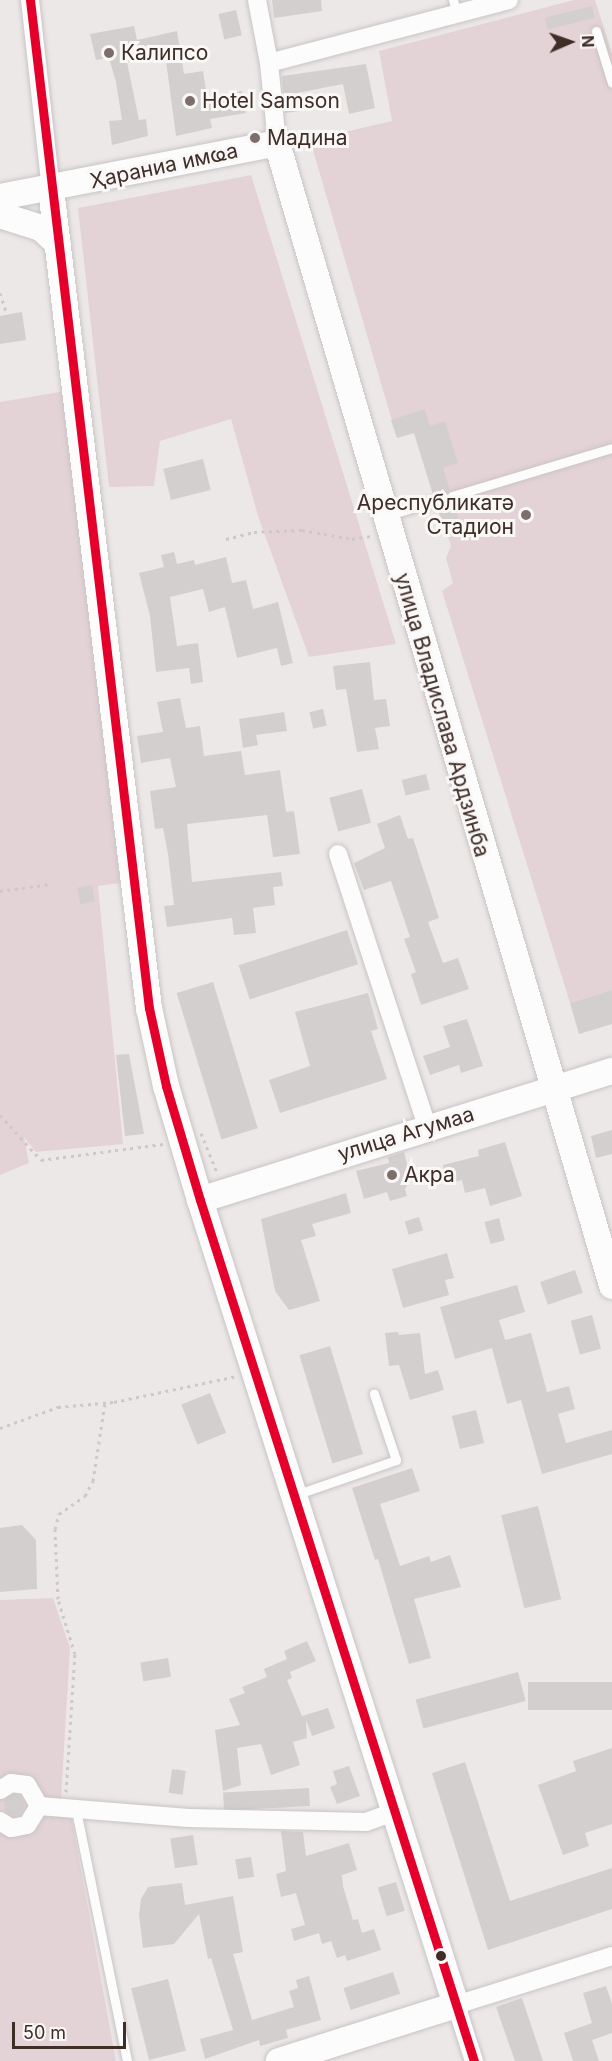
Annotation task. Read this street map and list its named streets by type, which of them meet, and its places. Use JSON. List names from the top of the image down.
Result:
{
  "streets": {
    "main road": ["Ҳараниа имҩа", "улица Владислава Ардзинба", "улица Агумаа"]
  },
  "crossings": [
    ["Ҳараниа имҩа", "улица Владислава Ардзинба"],
    ["улица Владислава Ардзинба", "улица Агумаа"]
  ],
  "places": [
    "Калипсо",
    "Hotel Samson",
    "Мадина",
    "Ареспубликатә Стадион",
    "Акра"
  ],
  "scale_bar": "50 m",
  "north": "right"
}
